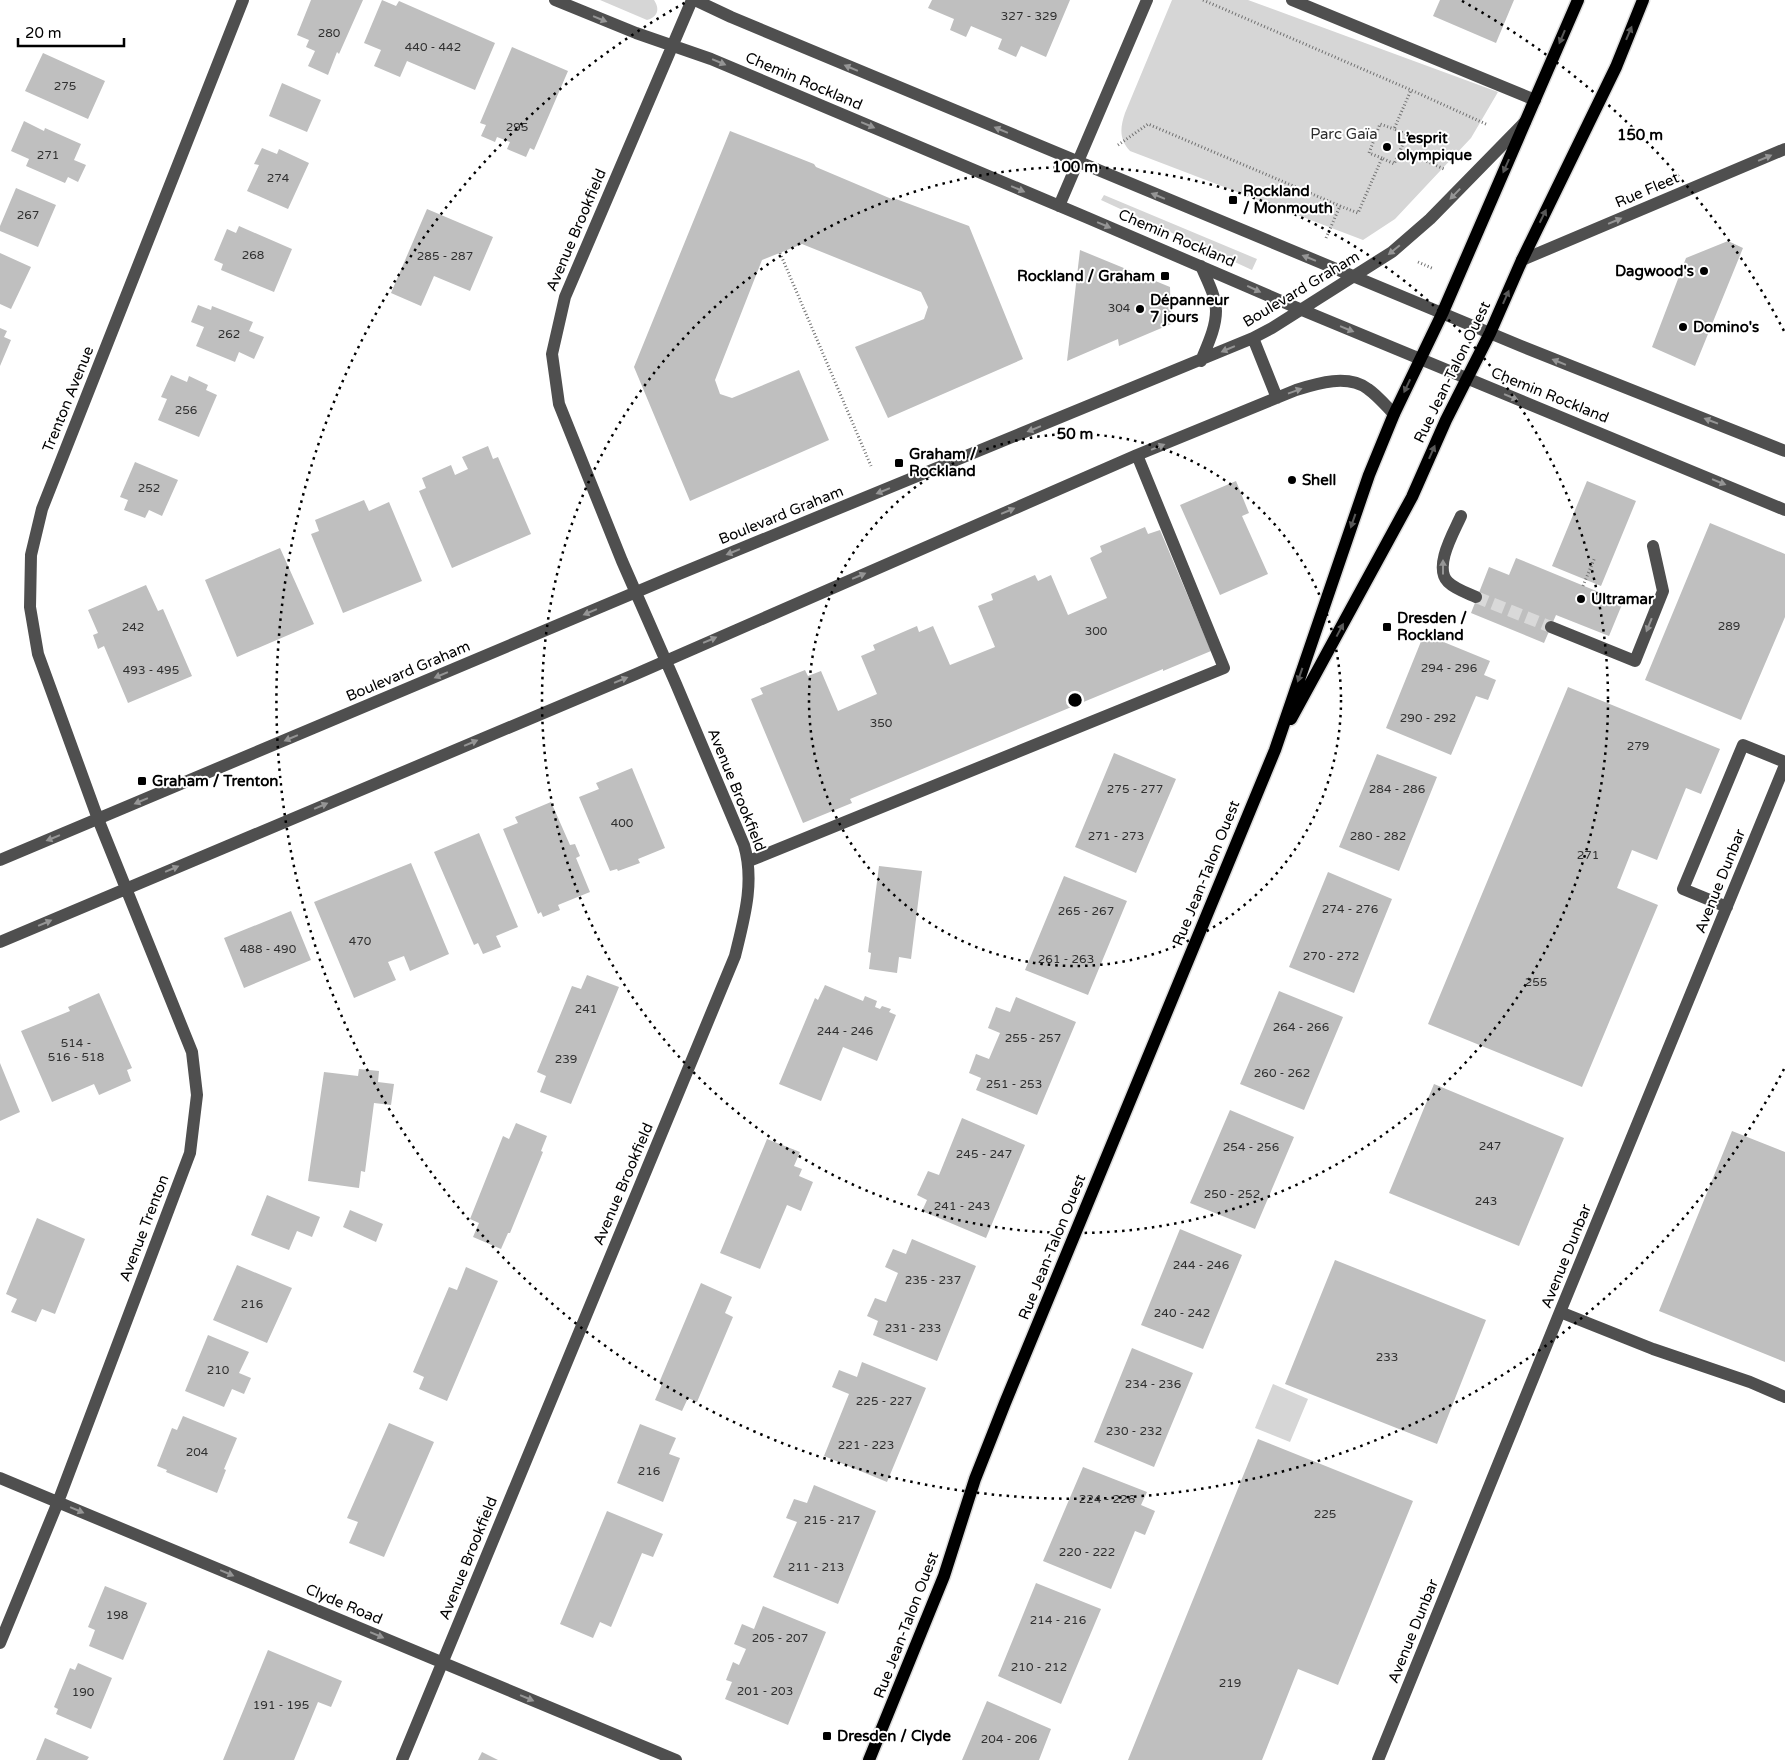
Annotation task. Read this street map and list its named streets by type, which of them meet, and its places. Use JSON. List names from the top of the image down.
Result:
{
  "streets": {
    "main road": ["Rue Jean-Talon Ouest"],
    "street": [
      "Chemin Rockland",
      "Rue Fleet",
      "Avenue Brookfield",
      "Boulevard Graham",
      "Trenton Avenue",
      "Avenue Dunbar",
      "Avenue Trenton",
      "Clyde Road"
    ]
  },
  "crossings": [
    ["Chemin Rockland", "Avenue Brookfield"],
    ["Chemin Rockland", "Boulevard Graham"],
    ["Chemin Rockland", "Rue Jean-Talon Ouest"],
    ["Rue Fleet", "Rue Jean-Talon Ouest"],
    ["Avenue Brookfield", "Boulevard Graham"],
    ["Avenue Brookfield", "Clyde Road"],
    ["Boulevard Graham", "Rue Jean-Talon Ouest"],
    ["Boulevard Graham", "Trenton Avenue"],
    ["Boulevard Graham", "Avenue Trenton"],
    ["Trenton Avenue", "Avenue Trenton"],
    ["Avenue Trenton", "Clyde Road"]
  ],
  "one_way": ["Rue Fleet", "Clyde Road"],
  "parks": ["Parc Gaïa"],
  "places": {
    "other": [
      "L’esprit olympique",
      "Dagwood's",
      "Dépanneur 7 jours",
      "Domino's",
      "Shell",
      "Ultramar"
    ],
    "transit": [
      "Rockland / Monmouth",
      "Rockland / Graham",
      "Graham / Rockland",
      "Dresden / Rockland",
      "Graham / Trenton",
      "Dresden / Clyde"
    ]
  },
  "house_numbers": [
    "327 - 329",
    "280",
    "440 - 442",
    "275",
    "295",
    "271",
    "274",
    "267",
    "268",
    "285 - 287",
    "304",
    "262",
    "256",
    "252",
    "289",
    "242",
    "300",
    "294 - 296",
    "493 - 495",
    "290 - 292",
    "350",
    "279",
    "275 - 277",
    "284 - 286",
    "400",
    "271 - 273",
    "280 - 282",
    "271",
    "274 - 276",
    "265 - 267",
    "470",
    "488 - 490",
    "270 - 272",
    "261 - 263",
    "255",
    "241",
    "264 - 266",
    "244 - 246",
    "255 - 257",
    "514 - 516 - 518",
    "239",
    "260 - 262",
    "251 - 253",
    "247",
    "254 - 256",
    "245 - 247",
    "250 - 252",
    "243",
    "241 - 243",
    "244 - 246",
    "235 - 237",
    "216",
    "240 - 242",
    "231 - 233",
    "233",
    "210",
    "234 - 236",
    "225 - 227",
    "230 - 232",
    "221 - 223",
    "204",
    "216",
    "224 - 226",
    "225",
    "215 - 217",
    "220 - 222",
    "211 - 213",
    "198",
    "214 - 216",
    "205 - 207",
    "210 - 212",
    "219",
    "201 - 203",
    "190",
    "191 - 195",
    "204 - 206"
  ],
  "scale_bar": "20 m",
  "rings": ["150 m", "100 m", "50 m"]
}
